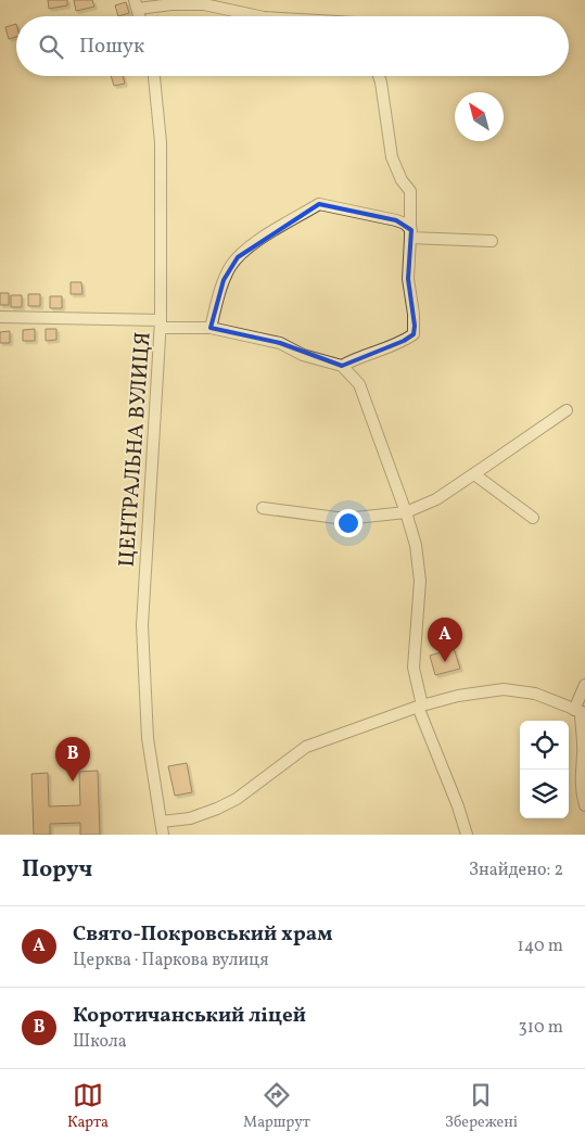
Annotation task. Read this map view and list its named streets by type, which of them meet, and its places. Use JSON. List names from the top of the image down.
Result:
{
  "streets": {
    "street": ["ЦЕНТРАЛЬНА ВУЛИЦЯ"]
  },
  "north": "top left",
  "page": {
    "search": "Пошук",
    "pins": ["A", "B"],
    "heading": ["Поруч", "Знайдено: 2"],
    "list": [
      {
        "mark": "A",
        "name": "Свято-Покровський храм",
        "note": "Церква · Паркова вулиця",
        "value": "140 m"
      },
      {
        "mark": "B",
        "name": "Коротичанський ліцей",
        "note": "Школа",
        "value": "310 m"
      }
    ],
    "nav": ["Карта", "Маршрут", "Збережені"]
  }
}
